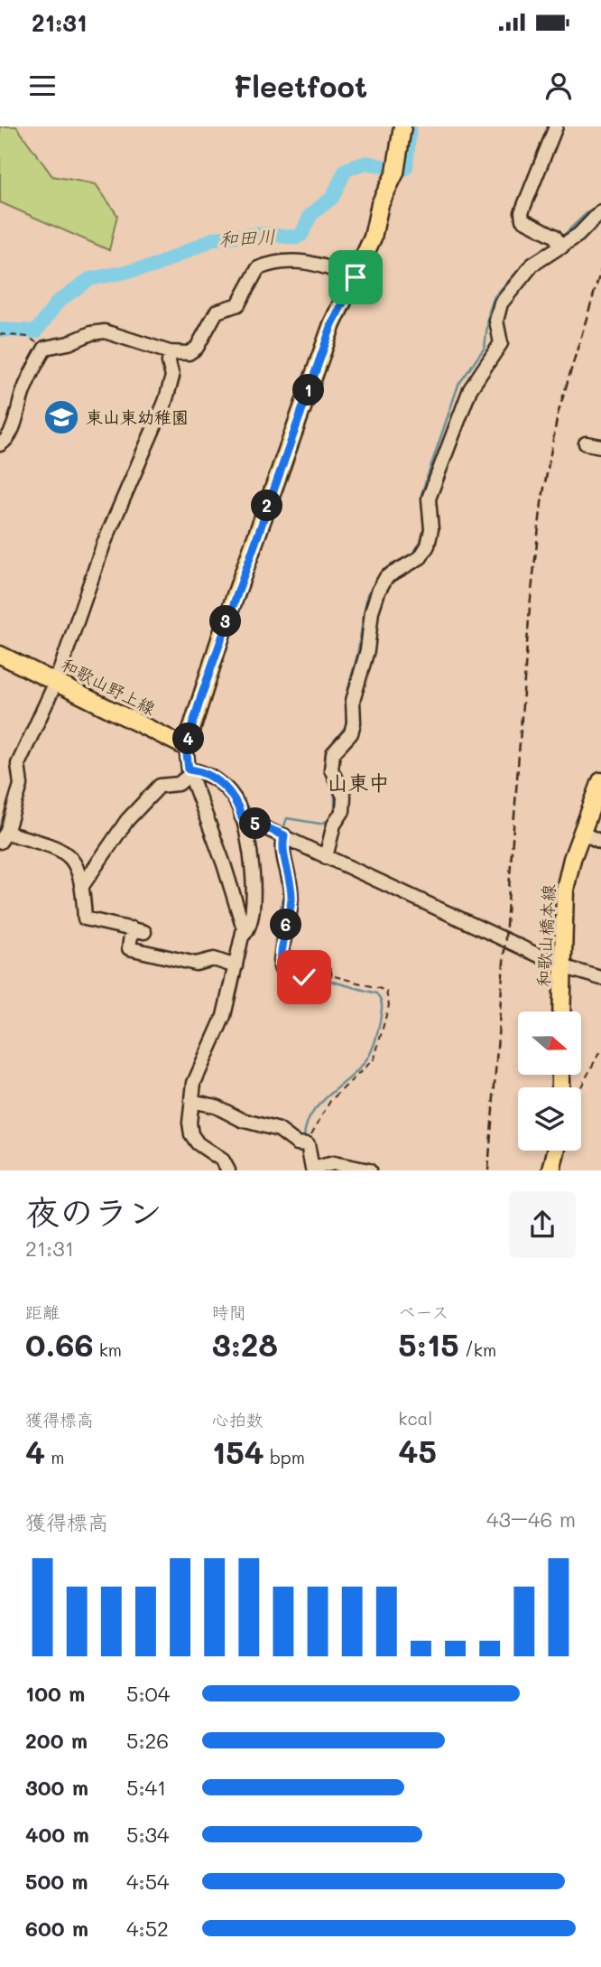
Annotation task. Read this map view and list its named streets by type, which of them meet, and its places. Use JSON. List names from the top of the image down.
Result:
{
  "streets": {
    "main road": ["和歌山野上線", "和歌山橋本線"]
  },
  "districts": ["山東中"],
  "water": ["和田川"],
  "places": {
    "school or university": ["東山東幼稚園"]
  },
  "north": "right",
  "page": {
    "status": "21:31",
    "header": "Fleetfoot",
    "pins": [
      "1",
      "2",
      "3",
      "4",
      "5",
      "6"
    ],
    "heading": ["夜のラン", "21:31"],
    "stats": [
      ["距離", "0.66 km"],
      ["時間", "3:28"],
      ["ペース", "5:15 /km"],
      ["獲得標高", "4 m"],
      ["心拍数", "154 bpm"],
      ["kcal", "45"]
    ],
    "chart": ["獲得標高", "43–46 m"],
    "list": [
      {
        "name": "100 m",
        "note": "5:04"
      },
      {
        "name": "200 m",
        "note": "5:26"
      },
      {
        "name": "300 m",
        "note": "5:41"
      },
      {
        "name": "400 m",
        "note": "5:34"
      },
      {
        "name": "500 m",
        "note": "4:54"
      },
      {
        "name": "600 m",
        "note": "4:52"
      }
    ]
  }
}
